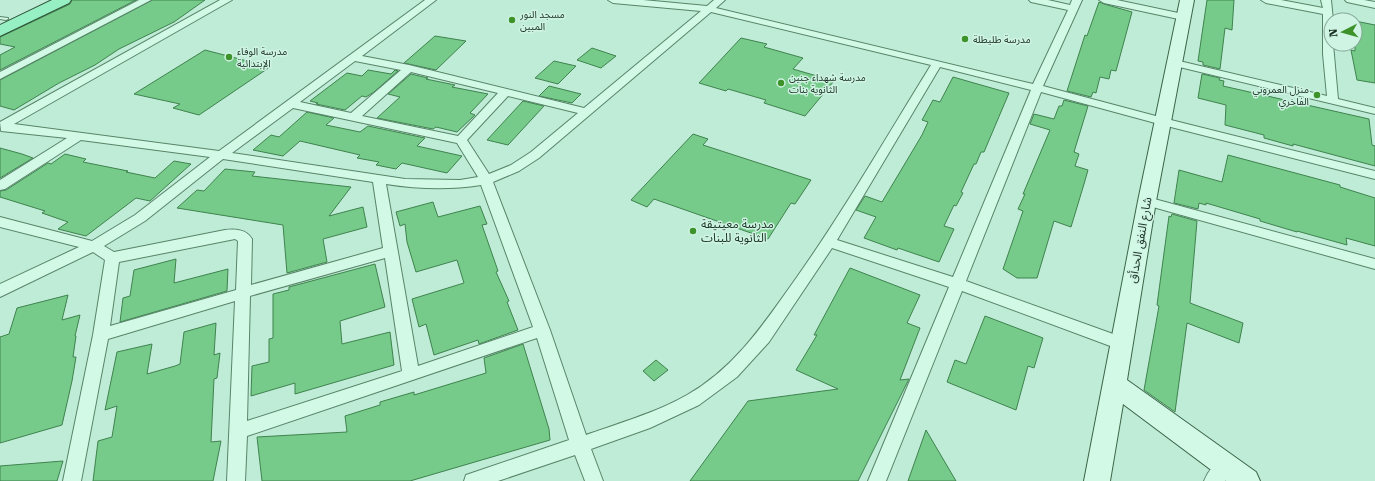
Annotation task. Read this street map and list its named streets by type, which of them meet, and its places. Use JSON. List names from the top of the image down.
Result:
{
  "streets": {
    "main road": ["شارع النفق الحدأق"]
  },
  "places": [
    "مسجد النور المبين",
    "مدرسة طليطلة",
    "مدرسة الوفاء الإبتدائية",
    "مدرسة شهداء جنين الثانوية بنات",
    "منزل العمروني الفاخري",
    "مدرسة معيتيقة الثانوية للبنات"
  ],
  "north": "left"
}
